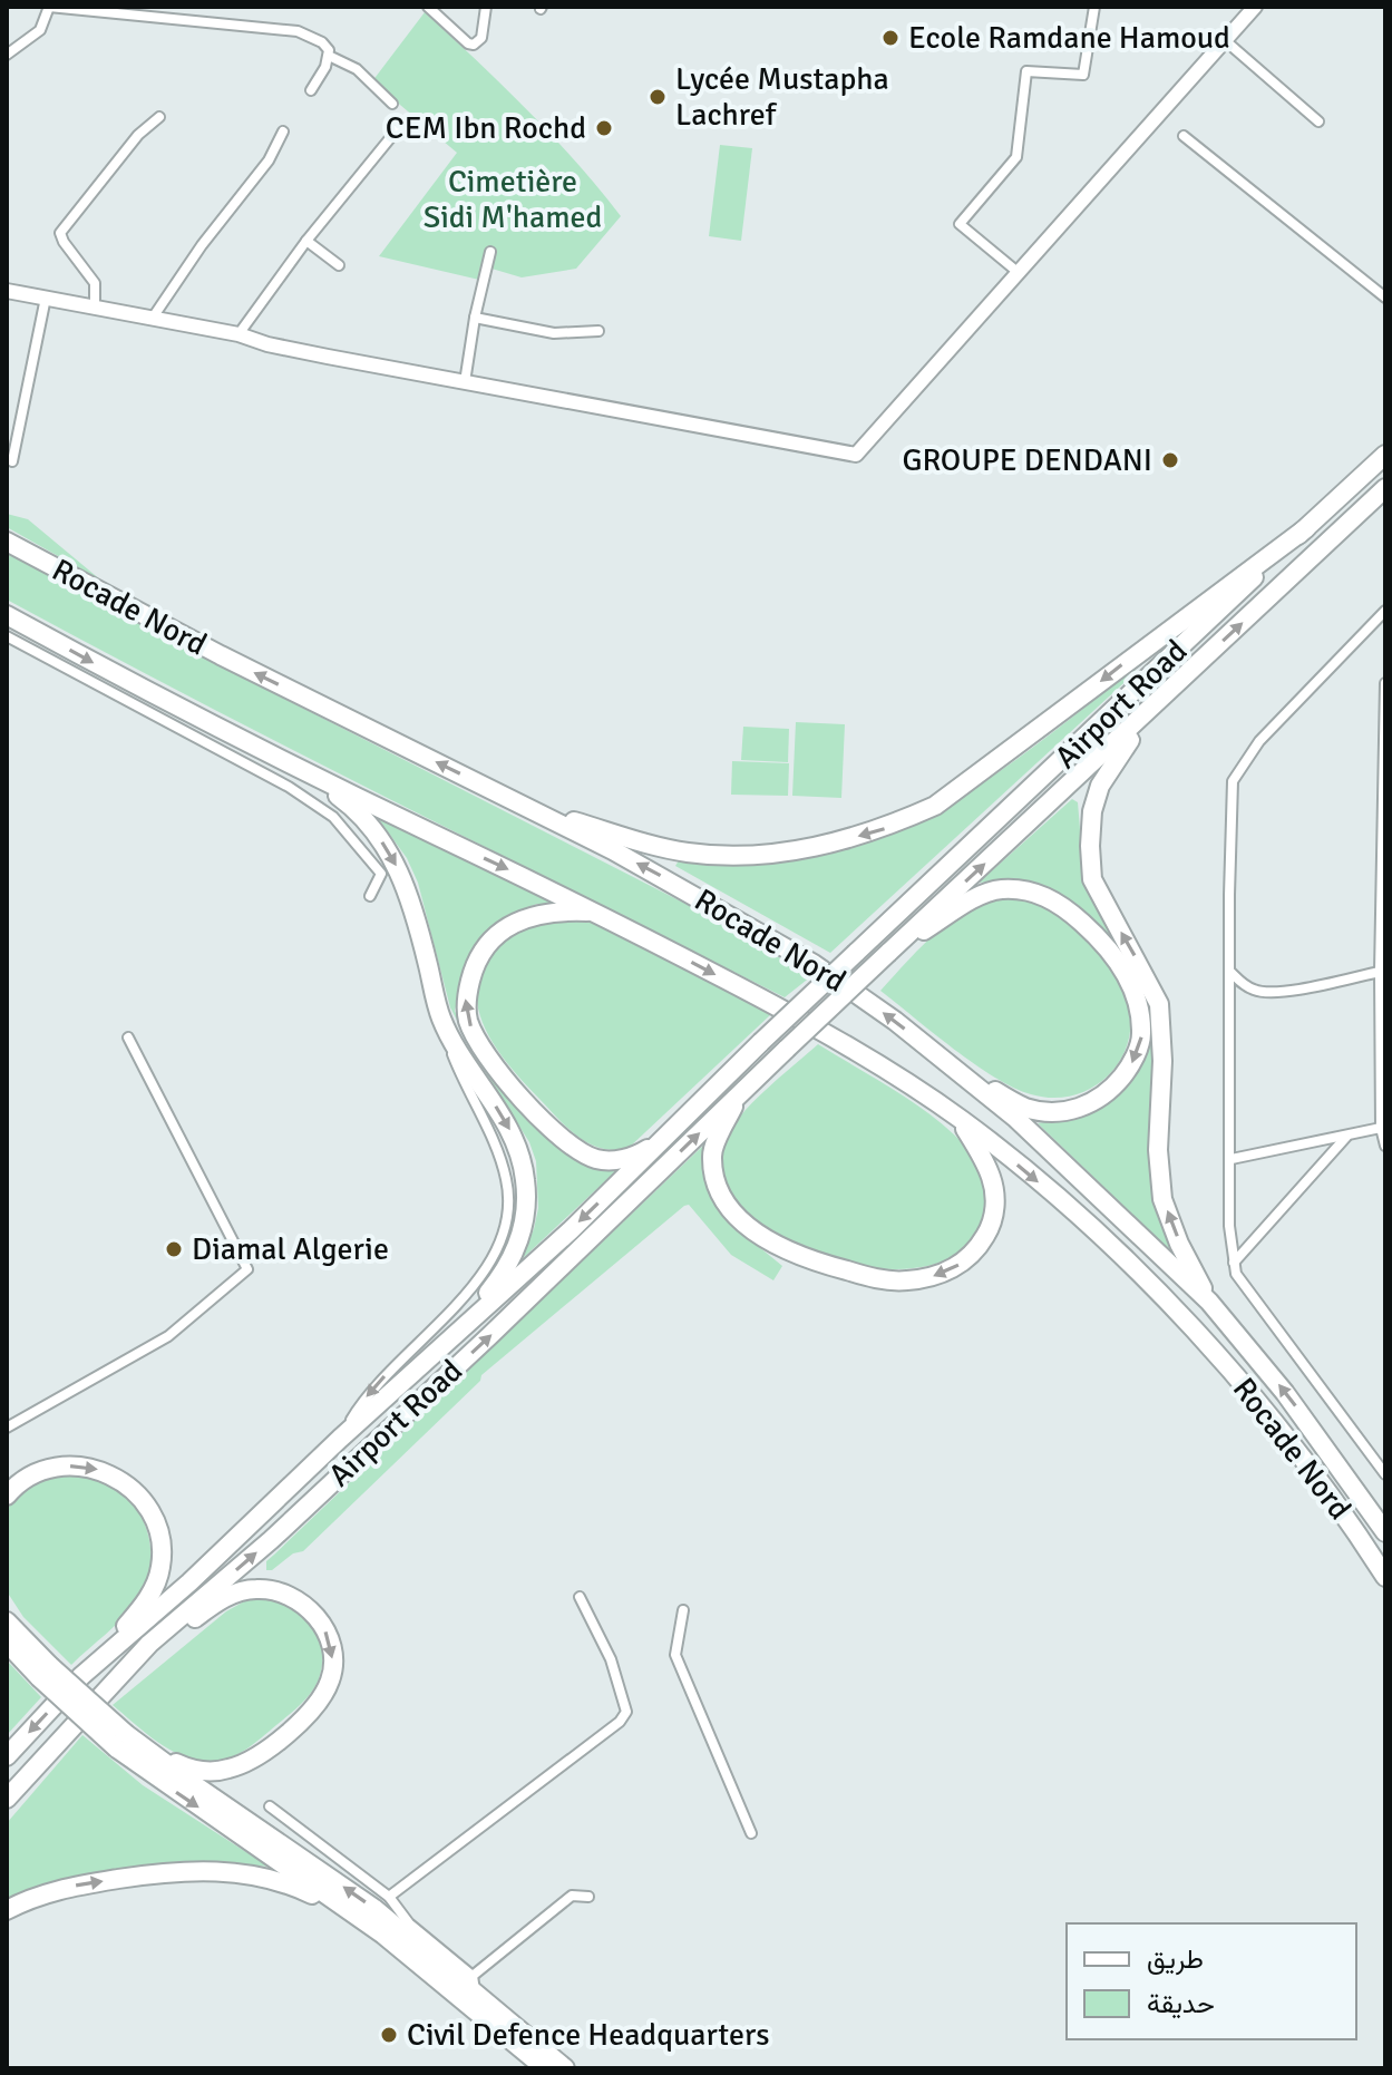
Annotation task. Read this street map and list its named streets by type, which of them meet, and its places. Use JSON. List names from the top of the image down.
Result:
{
  "streets": {
    "highway": ["Rocade Nord", "Airport Road"]
  },
  "parks": ["Cimetière Sidi M'hamed"],
  "places": [
    "Ecole Ramdane Hamoud",
    "Lycée Mustapha Lachref",
    "CEM Ibn Rochd",
    "GROUPE DENDANI",
    "Diamal Algerie",
    "Civil Defence Headquarters"
  ],
  "legend": ["طريق", "حديقة"]
}
